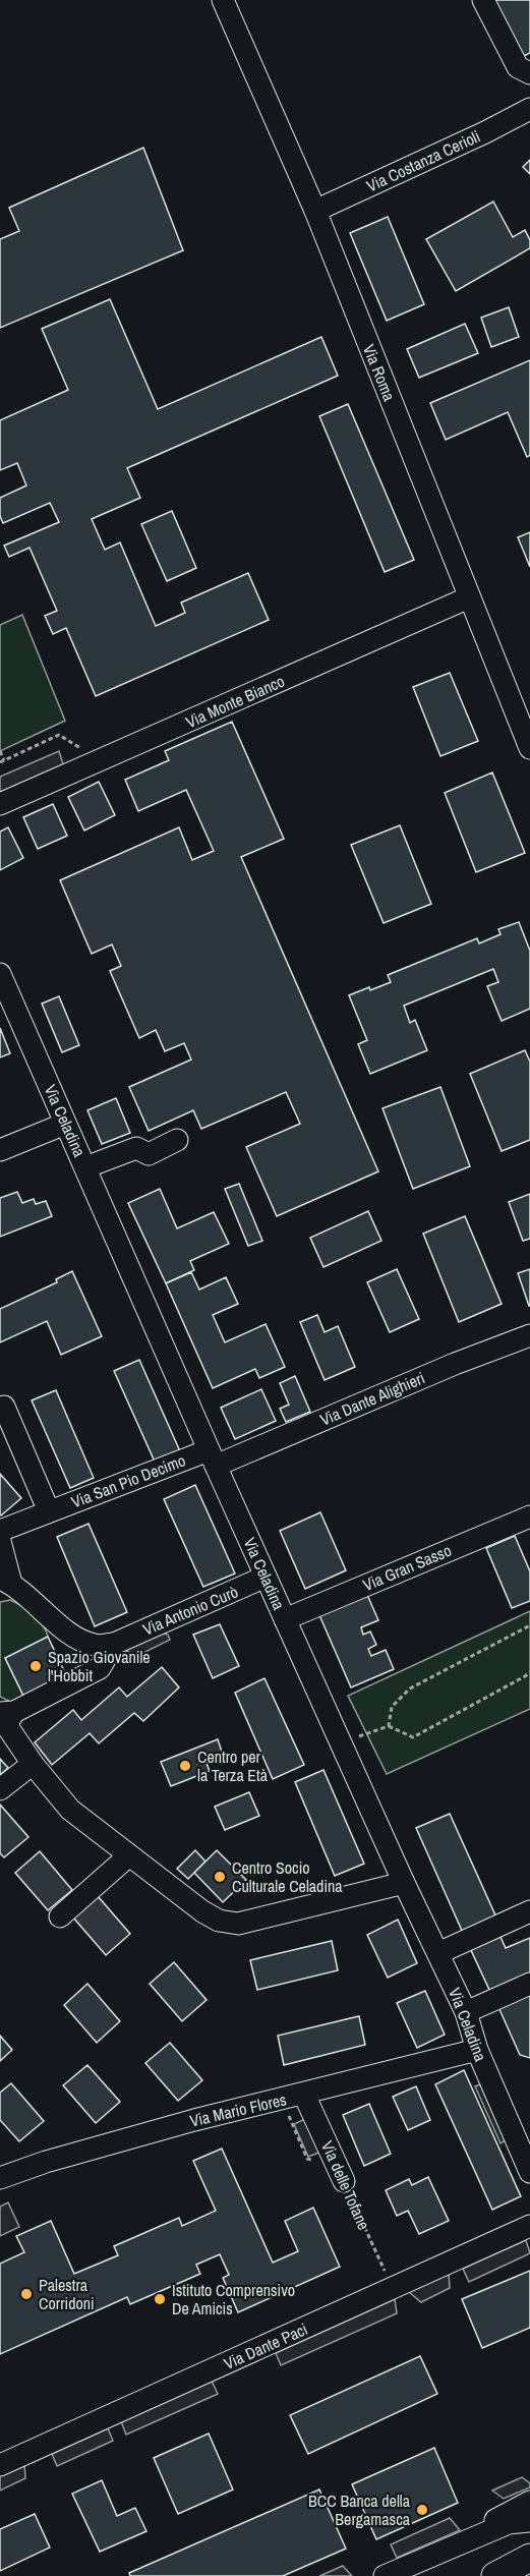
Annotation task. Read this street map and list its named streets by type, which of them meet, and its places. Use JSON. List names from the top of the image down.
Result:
{
  "streets": {
    "street": [
      "Via Costanza Cerioli",
      "Via Roma",
      "Via Monte Bianco",
      "Via Celadina",
      "Via Dante Alighieri",
      "Via San Pio Decimo",
      "Via Gran Sasso",
      "Via Antonio Curò",
      "Via Mario Flores",
      "Via delle Tofane",
      "Via Dante Paci"
    ]
  },
  "crossings": [
    ["Via Costanza Cerioli", "Via Roma"],
    ["Via Roma", "Via Monte Bianco"],
    ["Via Celadina", "Via Dante Alighieri"],
    ["Via Celadina", "Via San Pio Decimo"],
    ["Via Celadina", "Via Gran Sasso"],
    ["Via Celadina", "Via Antonio Curò"],
    ["Via Celadina", "Via Mario Flores"],
    ["Via Dante Alighieri", "Via San Pio Decimo"],
    ["Via Mario Flores", "Via delle Tofane"]
  ],
  "places": [
    "Spazio Giovanile l'Hobbit",
    "Centro per la Terza Età",
    "Centro Socio Culturale Celadina",
    "Palestra Corridoni",
    "Istituto Comprensivo De Amicis",
    "BCC Banca della Bergamasca"
  ]
}
